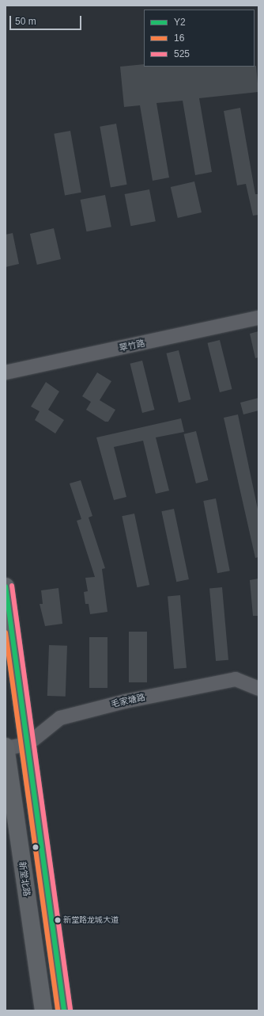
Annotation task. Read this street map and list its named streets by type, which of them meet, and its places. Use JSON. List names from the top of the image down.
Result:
{
  "streets": {
    "main road": ["新堂北路"],
    "street": ["翠竹路", "毛家塘路"]
  },
  "crossings": [
    ["毛家塘路", "新堂北路"]
  ],
  "places": ["新堂路龙城大道"],
  "lines": ["transit line 525", "transit line Y2", "transit line 16"],
  "legend": ["Y2", "16", "525"],
  "scale_bar": "50 m"
}
